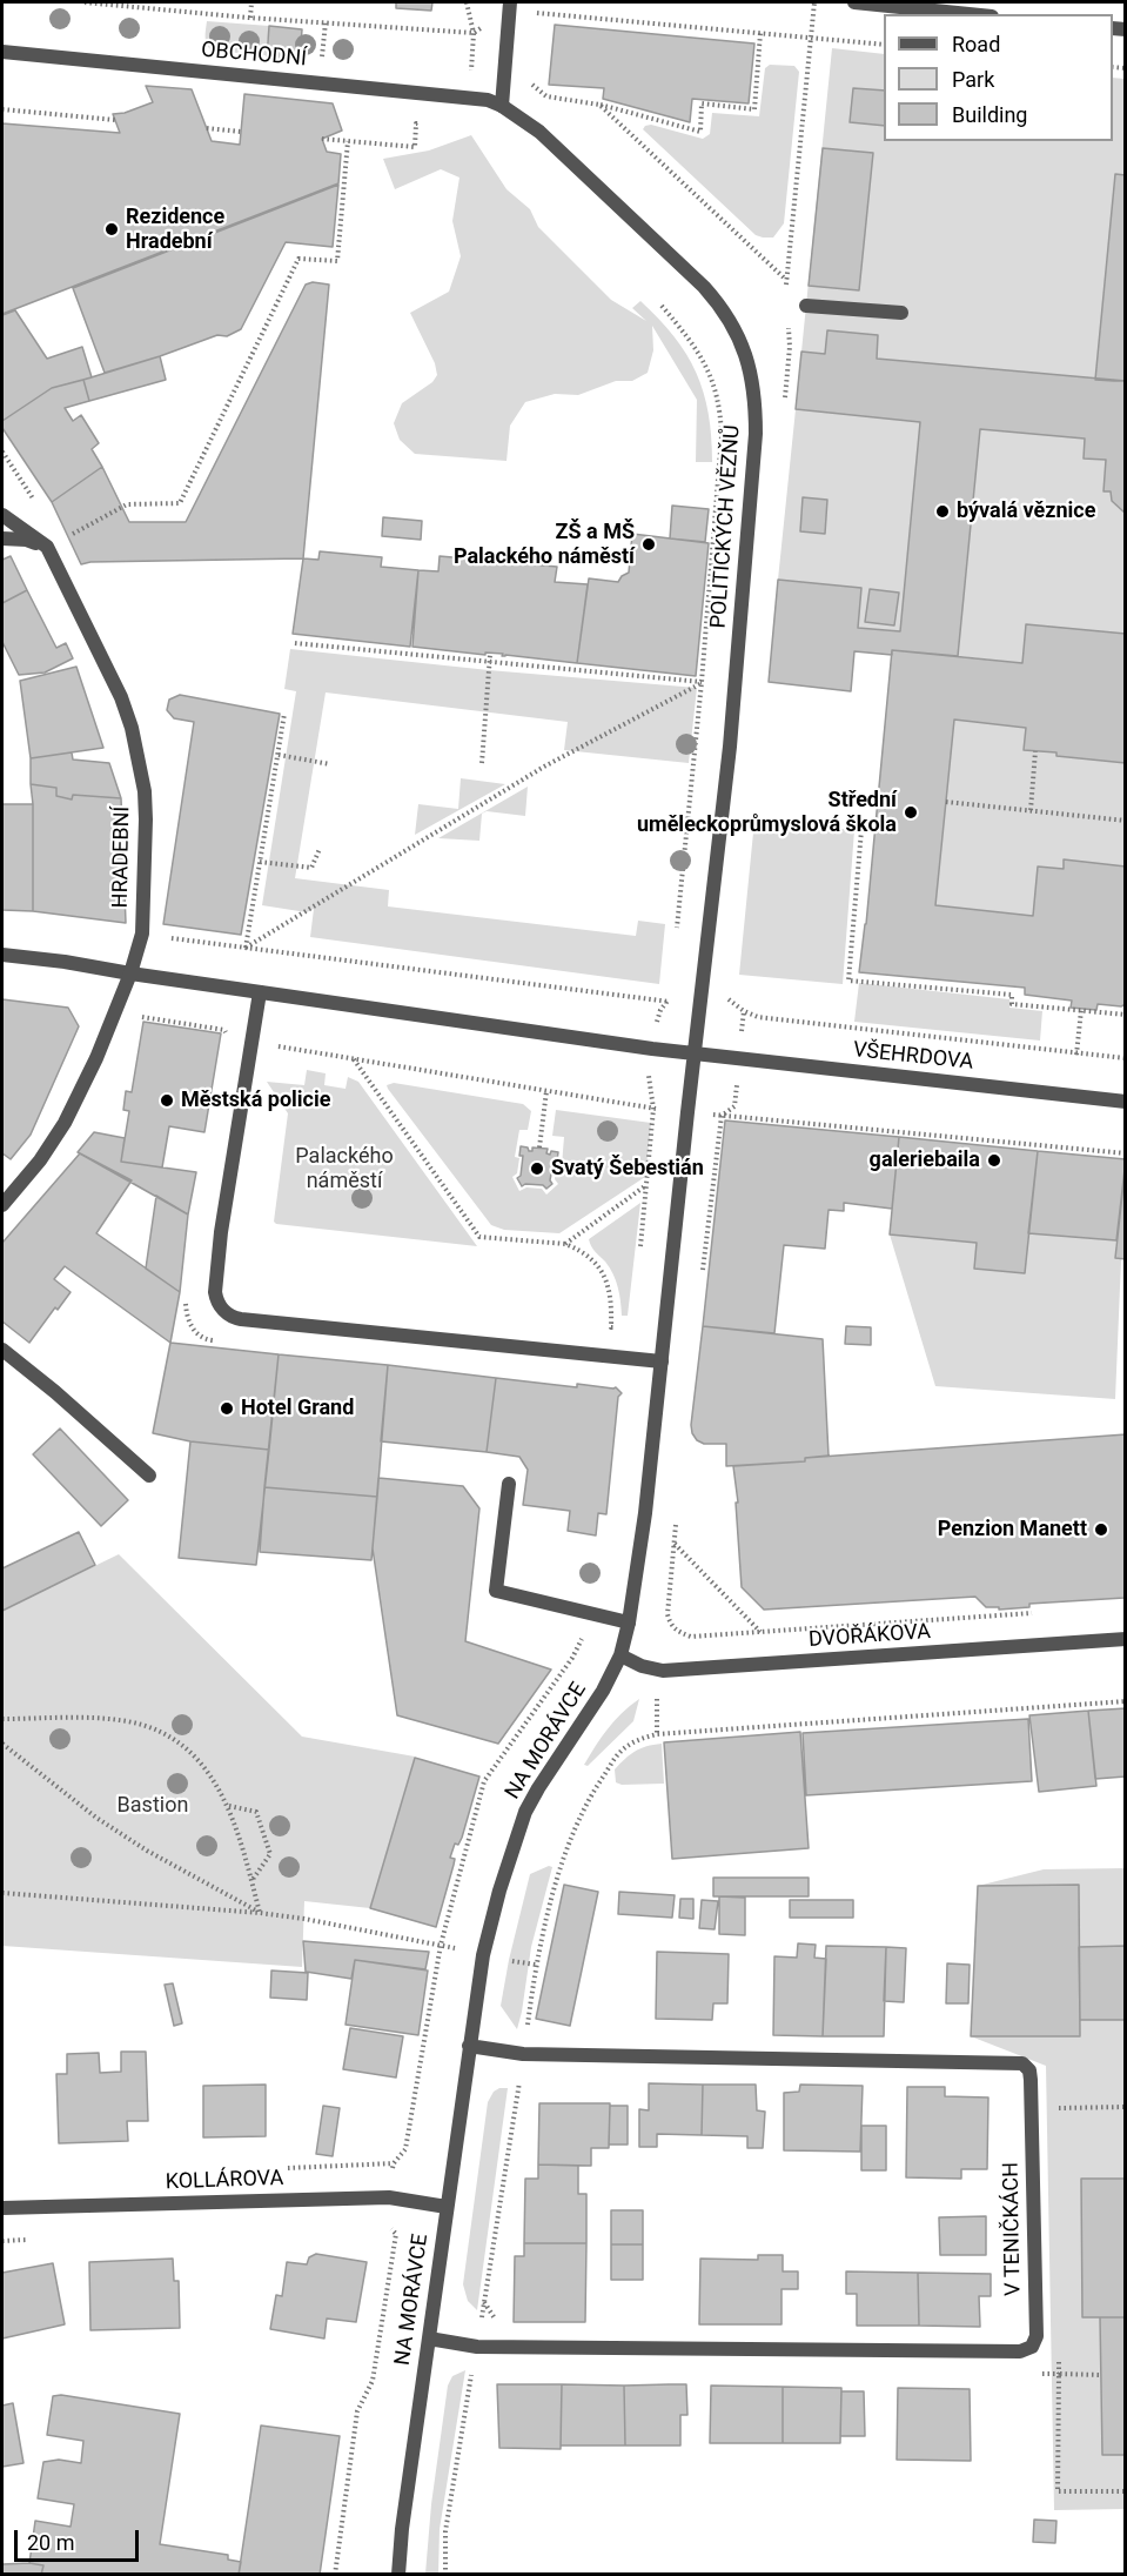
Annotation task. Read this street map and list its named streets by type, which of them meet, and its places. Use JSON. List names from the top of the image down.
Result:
{
  "streets": {
    "street": [
      "OBCHODNÍ",
      "POLITICKÝCH VĚZŇŮ",
      "HRADEBNÍ",
      "VŠEHRDOVA",
      "DVOŘÁKOVA",
      "NA MORÁVCE",
      "KOLLÁROVA",
      "V TENIČKÁCH"
    ]
  },
  "crossings": [
    ["OBCHODNÍ", "POLITICKÝCH VĚZŇŮ"],
    ["POLITICKÝCH VĚZŇŮ", "VŠEHRDOVA"],
    ["POLITICKÝCH VĚZŇŮ", "NA MORÁVCE"],
    ["VŠEHRDOVA", "NA MORÁVCE"],
    ["DVOŘÁKOVA", "NA MORÁVCE"],
    ["NA MORÁVCE", "KOLLÁROVA"],
    ["NA MORÁVCE", "V TENIČKÁCH"]
  ],
  "parks": ["Palackého náměstí", "Bastion"],
  "places": [
    "Rezidence Hradební",
    "bývalá věznice",
    "ZŠ a MŠ Palackého náměstí",
    "Střední uměleckoprůmyslová škola",
    "Městská policie",
    "galeriebaila",
    "Svatý Šebestián",
    "Hotel Grand",
    "Penzion Manett"
  ],
  "legend": ["Road", "Park", "Building"],
  "scale_bar": "20 m"
}
